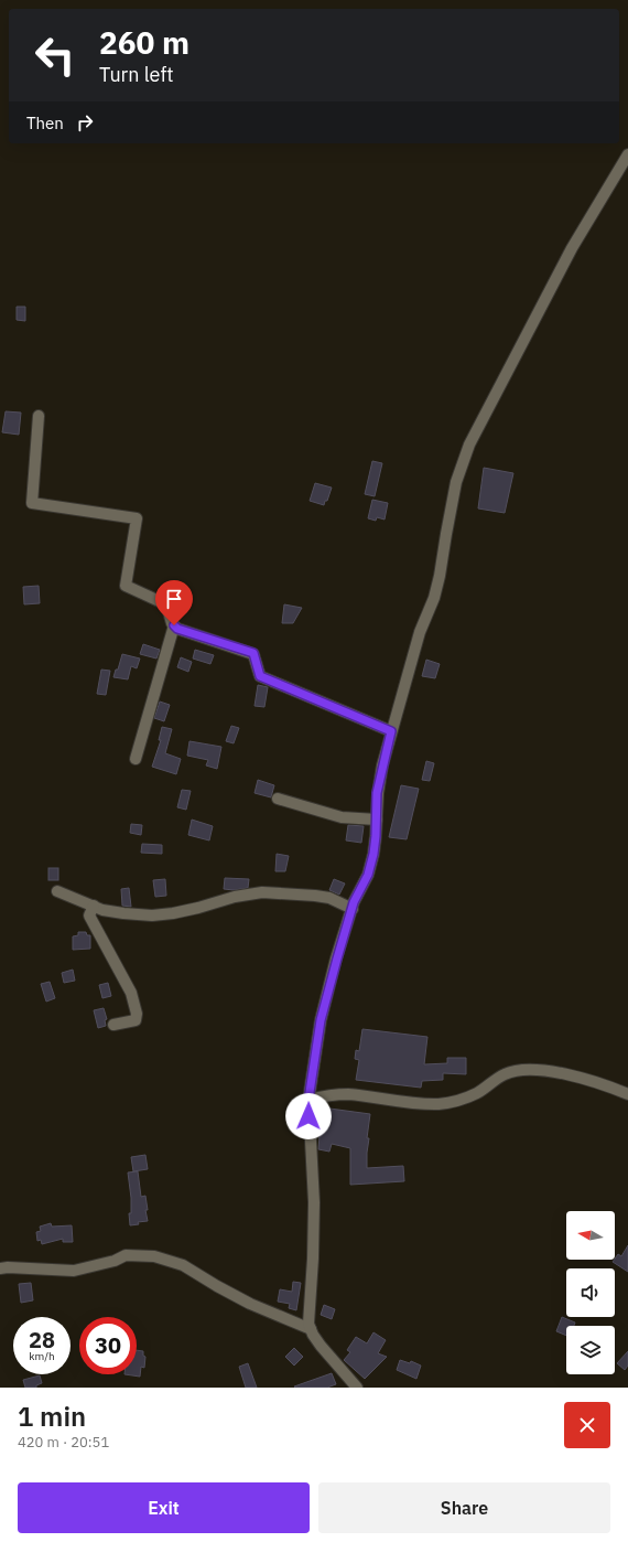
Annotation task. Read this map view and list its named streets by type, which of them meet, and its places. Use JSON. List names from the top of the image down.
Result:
{
  "north": "left",
  "page": {
    "turn": ["260 m", "Turn left"],
    "then": "Then",
    "speed": "28 km/h",
    "limit": "30",
    "heading": ["1 min", "420 m · 20:51"],
    "buttons": ["Exit", "Share"]
  }
}
